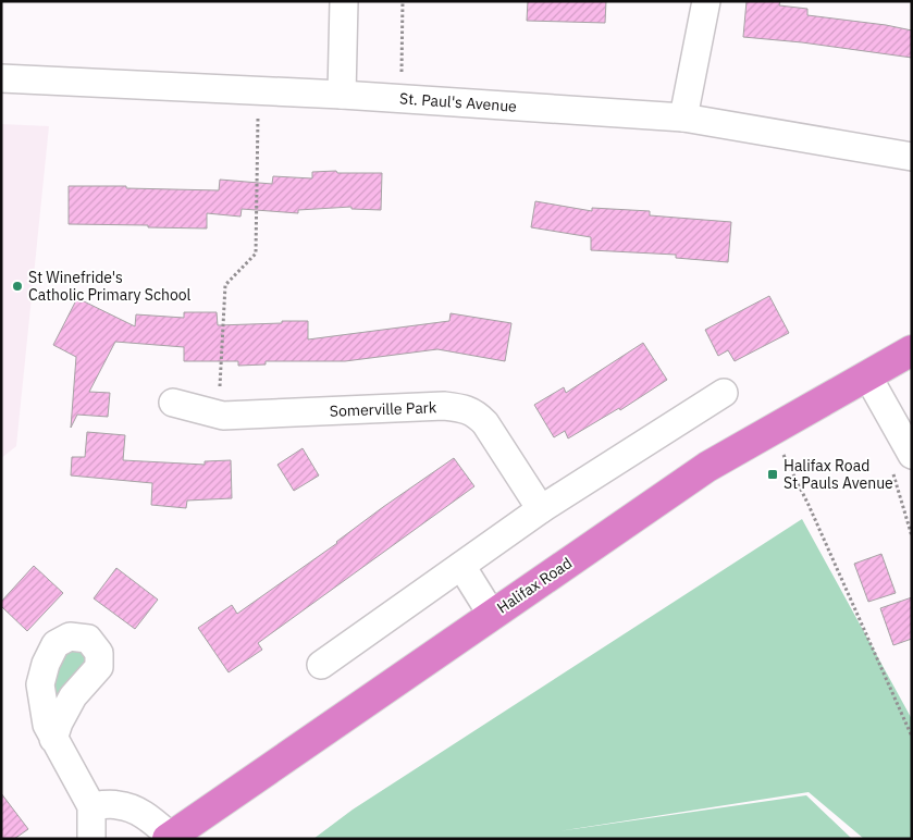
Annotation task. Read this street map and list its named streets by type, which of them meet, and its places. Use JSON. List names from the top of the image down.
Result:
{
  "streets": {
    "highway": ["Halifax Road"],
    "street": ["St. Paul's Avenue", "Somerville Park"]
  },
  "places": {
    "other": ["St Winefride's Catholic Primary School"],
    "transit": ["Halifax Road St Pauls Avenue"]
  }
}
